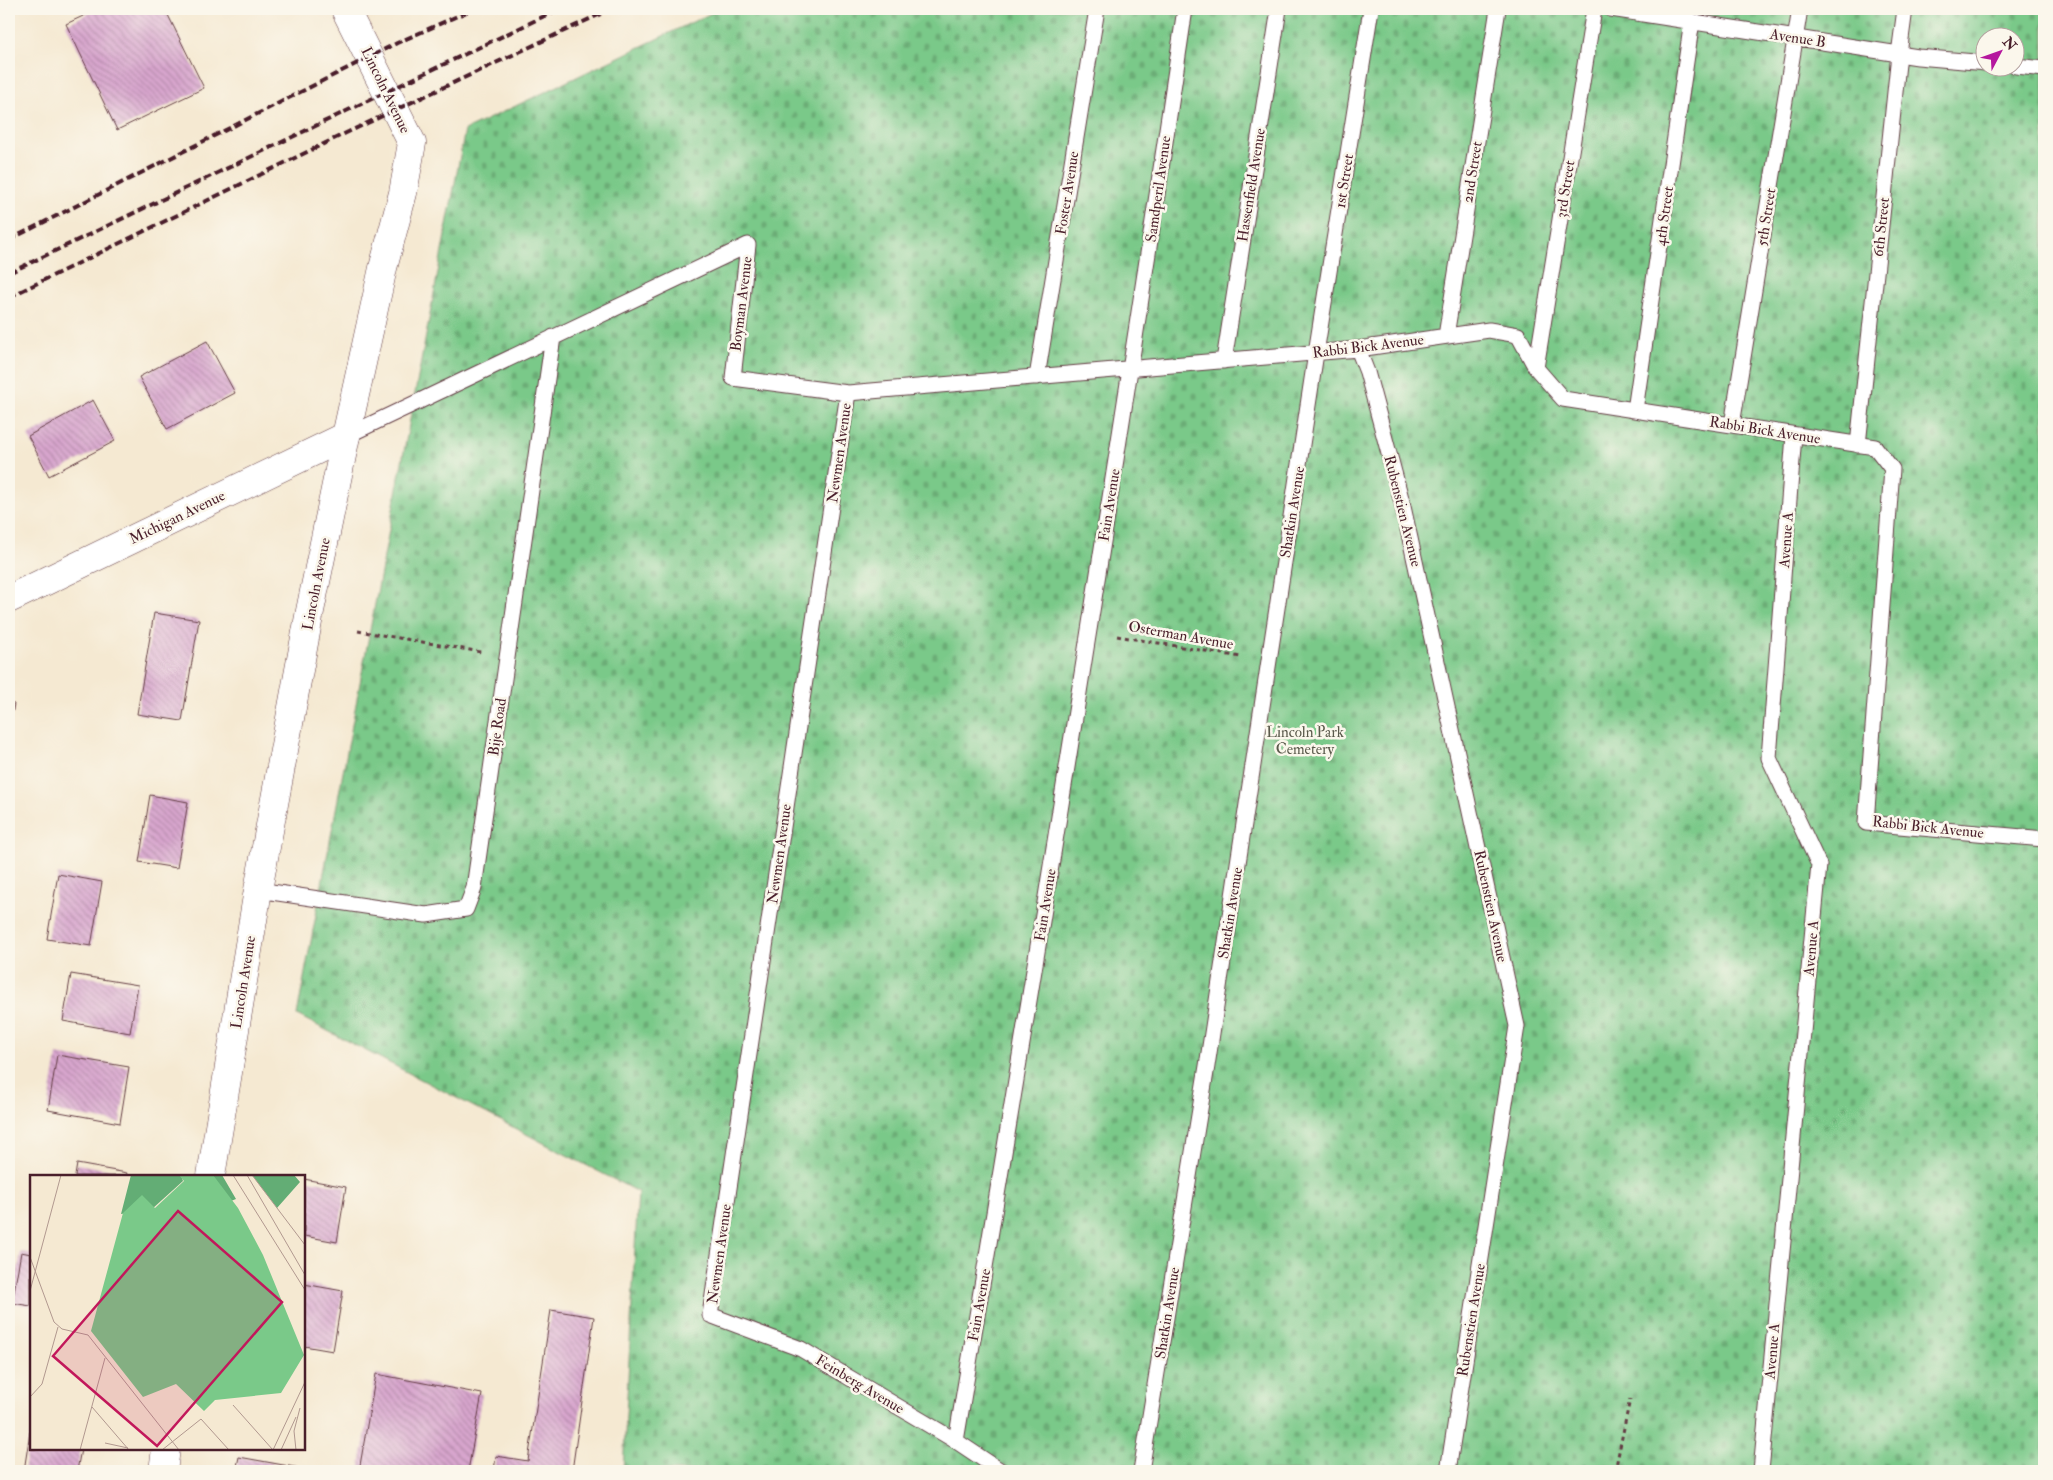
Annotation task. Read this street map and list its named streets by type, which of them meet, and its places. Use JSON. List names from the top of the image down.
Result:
{
  "streets": {
    "street": ["Lincoln Avenue", "Michigan Avenue"],
    "lane": [
      "Avenue B",
      "2nd Street",
      "1st Street",
      "Hassenfield Avenue",
      "Samdperil Avenue",
      "3rd Street",
      "Foster Avenue",
      "4th Street",
      "5th Street",
      "6th Street",
      "Boyman Avenue",
      "Rabbi Bick Avenue",
      "Newmen Avenue",
      "Fain Avenue",
      "Rubenstien Avenue",
      "Shatkin Avenue",
      "Avenue A",
      "Bije Road",
      "Feinberg Avenue"
    ],
    "path": ["Osterman Avenue"]
  },
  "crossings": [
    ["Avenue B", "4th Street"],
    ["Avenue B", "5th Street"],
    ["Avenue B", "6th Street"],
    ["Lincoln Avenue", "Boyman Avenue"],
    ["Lincoln Avenue", "Michigan Avenue"],
    ["Lincoln Avenue", "Bije Road"],
    ["2nd Street", "Rabbi Bick Avenue"],
    ["1st Street", "Rabbi Bick Avenue"],
    ["1st Street", "Shatkin Avenue"],
    ["Hassenfield Avenue", "Rabbi Bick Avenue"],
    ["Samdperil Avenue", "Boyman Avenue"],
    ["Samdperil Avenue", "Rabbi Bick Avenue"],
    ["Samdperil Avenue", "Fain Avenue"],
    ["3rd Street", "Rabbi Bick Avenue"],
    ["Foster Avenue", "Boyman Avenue"],
    ["4th Street", "Rabbi Bick Avenue"],
    ["5th Street", "Rabbi Bick Avenue"],
    ["6th Street", "Rabbi Bick Avenue"],
    ["Boyman Avenue", "Rabbi Bick Avenue"],
    ["Boyman Avenue", "Newmen Avenue"],
    ["Boyman Avenue", "Fain Avenue"],
    ["Boyman Avenue", "Michigan Avenue"],
    ["Boyman Avenue", "Bije Road"],
    ["Rabbi Bick Avenue", "Fain Avenue"],
    ["Rabbi Bick Avenue", "Rubenstien Avenue"],
    ["Rabbi Bick Avenue", "Shatkin Avenue"],
    ["Rabbi Bick Avenue", "Avenue A"],
    ["Newmen Avenue", "Feinberg Avenue"],
    ["Fain Avenue", "Osterman Avenue"],
    ["Fain Avenue", "Feinberg Avenue"],
    ["Shatkin Avenue", "Osterman Avenue"]
  ],
  "parks": ["Lincoln Park Cemetery"],
  "north": "top right"
}
